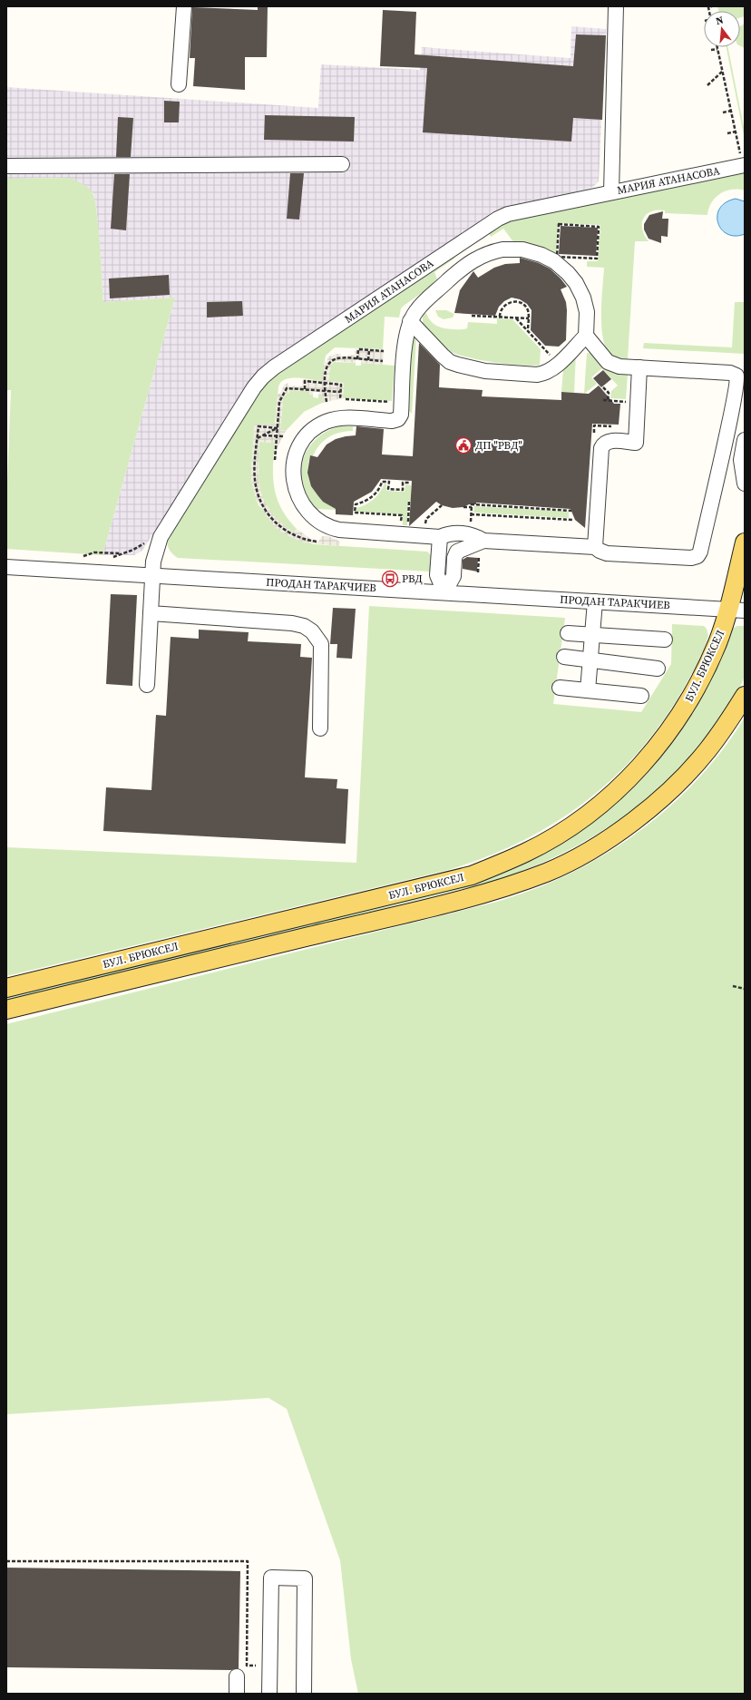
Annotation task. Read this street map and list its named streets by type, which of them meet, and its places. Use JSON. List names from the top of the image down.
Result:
{
  "streets": {
    "main road": ["БУЛ. БРЮКСЕЛ"],
    "street": ["МАРИЯ АТАНАСОВА", "ПРОДАН ТАРАКЧИЕВ"]
  },
  "crossings": [
    ["МАРИЯ АТАНАСОВА", "ПРОДАН ТАРАКЧИЕВ"],
    ["ПРОДАН ТАРАКЧИЕВ", "БУЛ. БРЮКСЕЛ"]
  ],
  "places": {
    "public building": ["ДП \"РВД\""],
    "bus stop": ["РВД"]
  },
  "north": "top"
}
